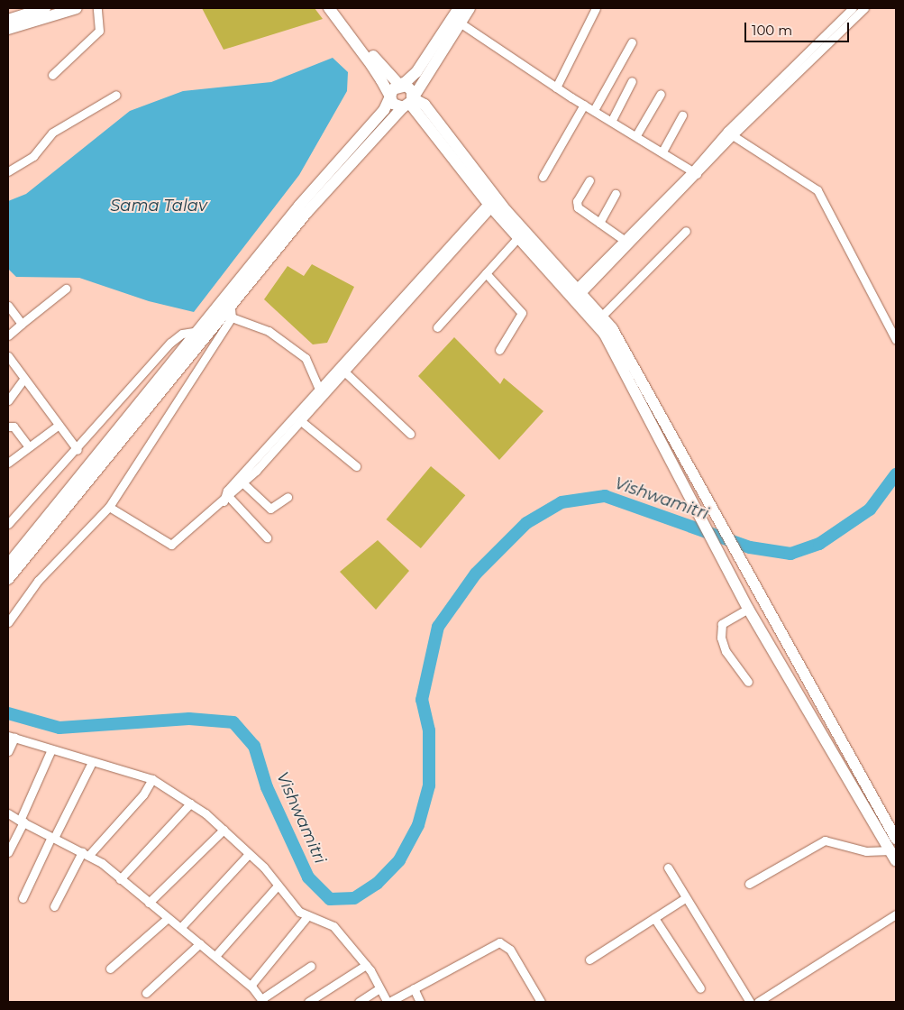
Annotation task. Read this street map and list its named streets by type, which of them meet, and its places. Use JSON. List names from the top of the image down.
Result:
{
  "water": ["Sama Talav", "Vishwamitri"],
  "scale_bar": "100 m"
}
